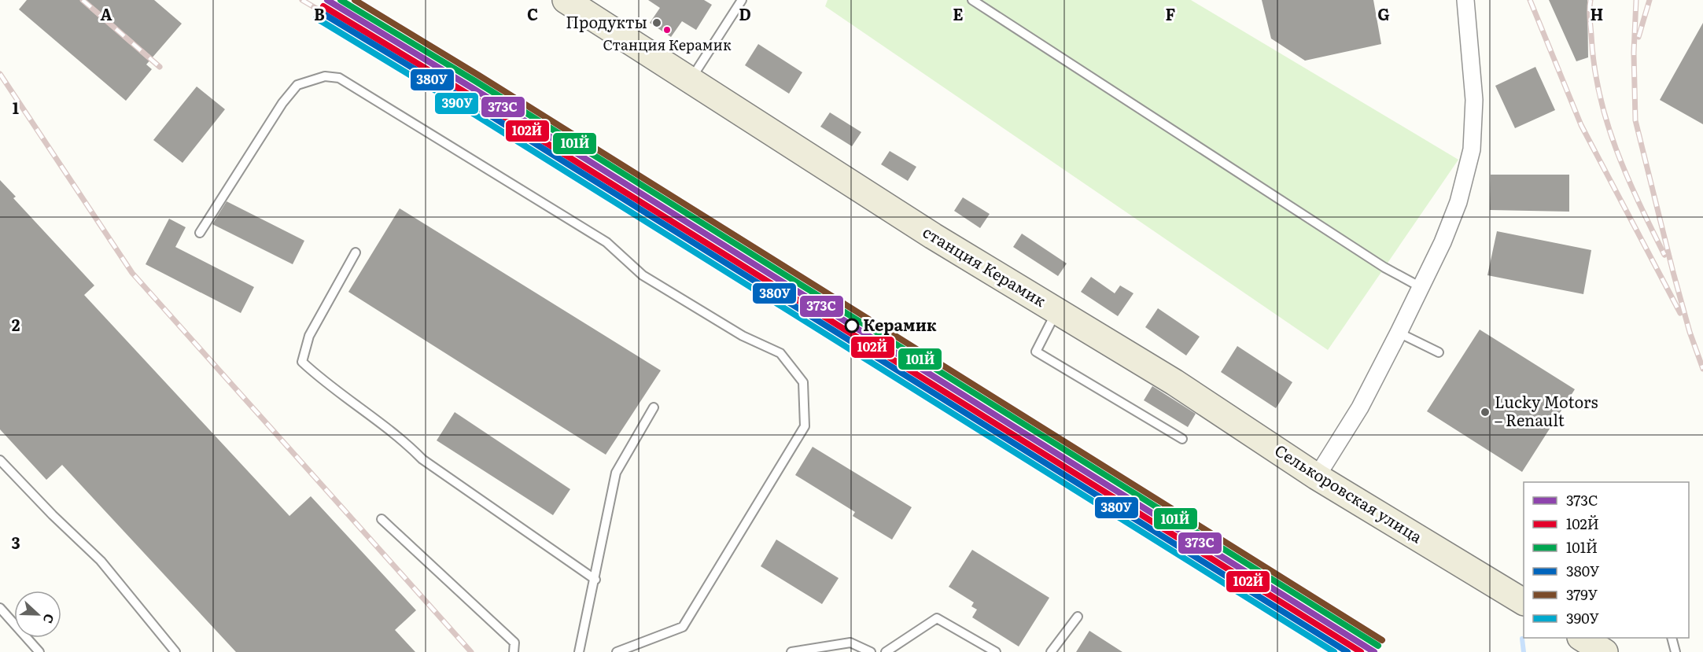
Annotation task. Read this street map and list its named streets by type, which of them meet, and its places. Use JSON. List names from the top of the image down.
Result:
{
  "streets": {
    "main road": ["станция Керамик", "Селькоровская улица"]
  },
  "crossings": [
    ["станция Керамик", "Селькоровская улица"]
  ],
  "places": [
    "Продукты",
    "Станция Керамик",
    "Керамик",
    "Lucky Motors – Renault"
  ],
  "lines": [
    "transit line 373C",
    "transit line 101Й",
    "transit line 379У",
    "transit line 102Й",
    "transit line 380У",
    "transit line 390У"
  ],
  "legend": [
    "373C",
    "102Й",
    "101Й",
    "380У",
    "379У",
    "390У"
  ],
  "north": "right",
  "grid": {
    "columns": [
      "A",
      "B",
      "C",
      "D",
      "E",
      "F",
      "G",
      "H"
    ],
    "rows": ["1", "2", "3"]
  }
}
